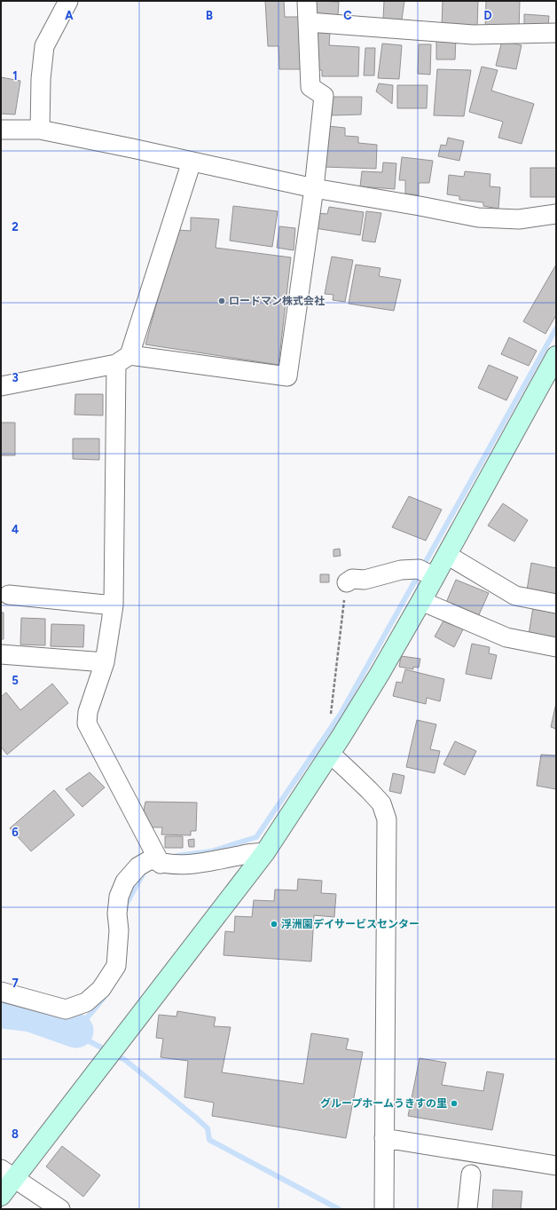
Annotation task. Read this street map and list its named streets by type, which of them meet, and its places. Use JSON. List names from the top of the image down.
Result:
{
  "places": ["ロードマン株式会社", "浮洲園デイサービスセンター", "グループホームうきすの里"],
  "grid": {
    "columns": [
      "A",
      "B",
      "C",
      "D"
    ],
    "rows": [
      "1",
      "2",
      "3",
      "4",
      "5",
      "6",
      "7",
      "8"
    ]
  }
}
